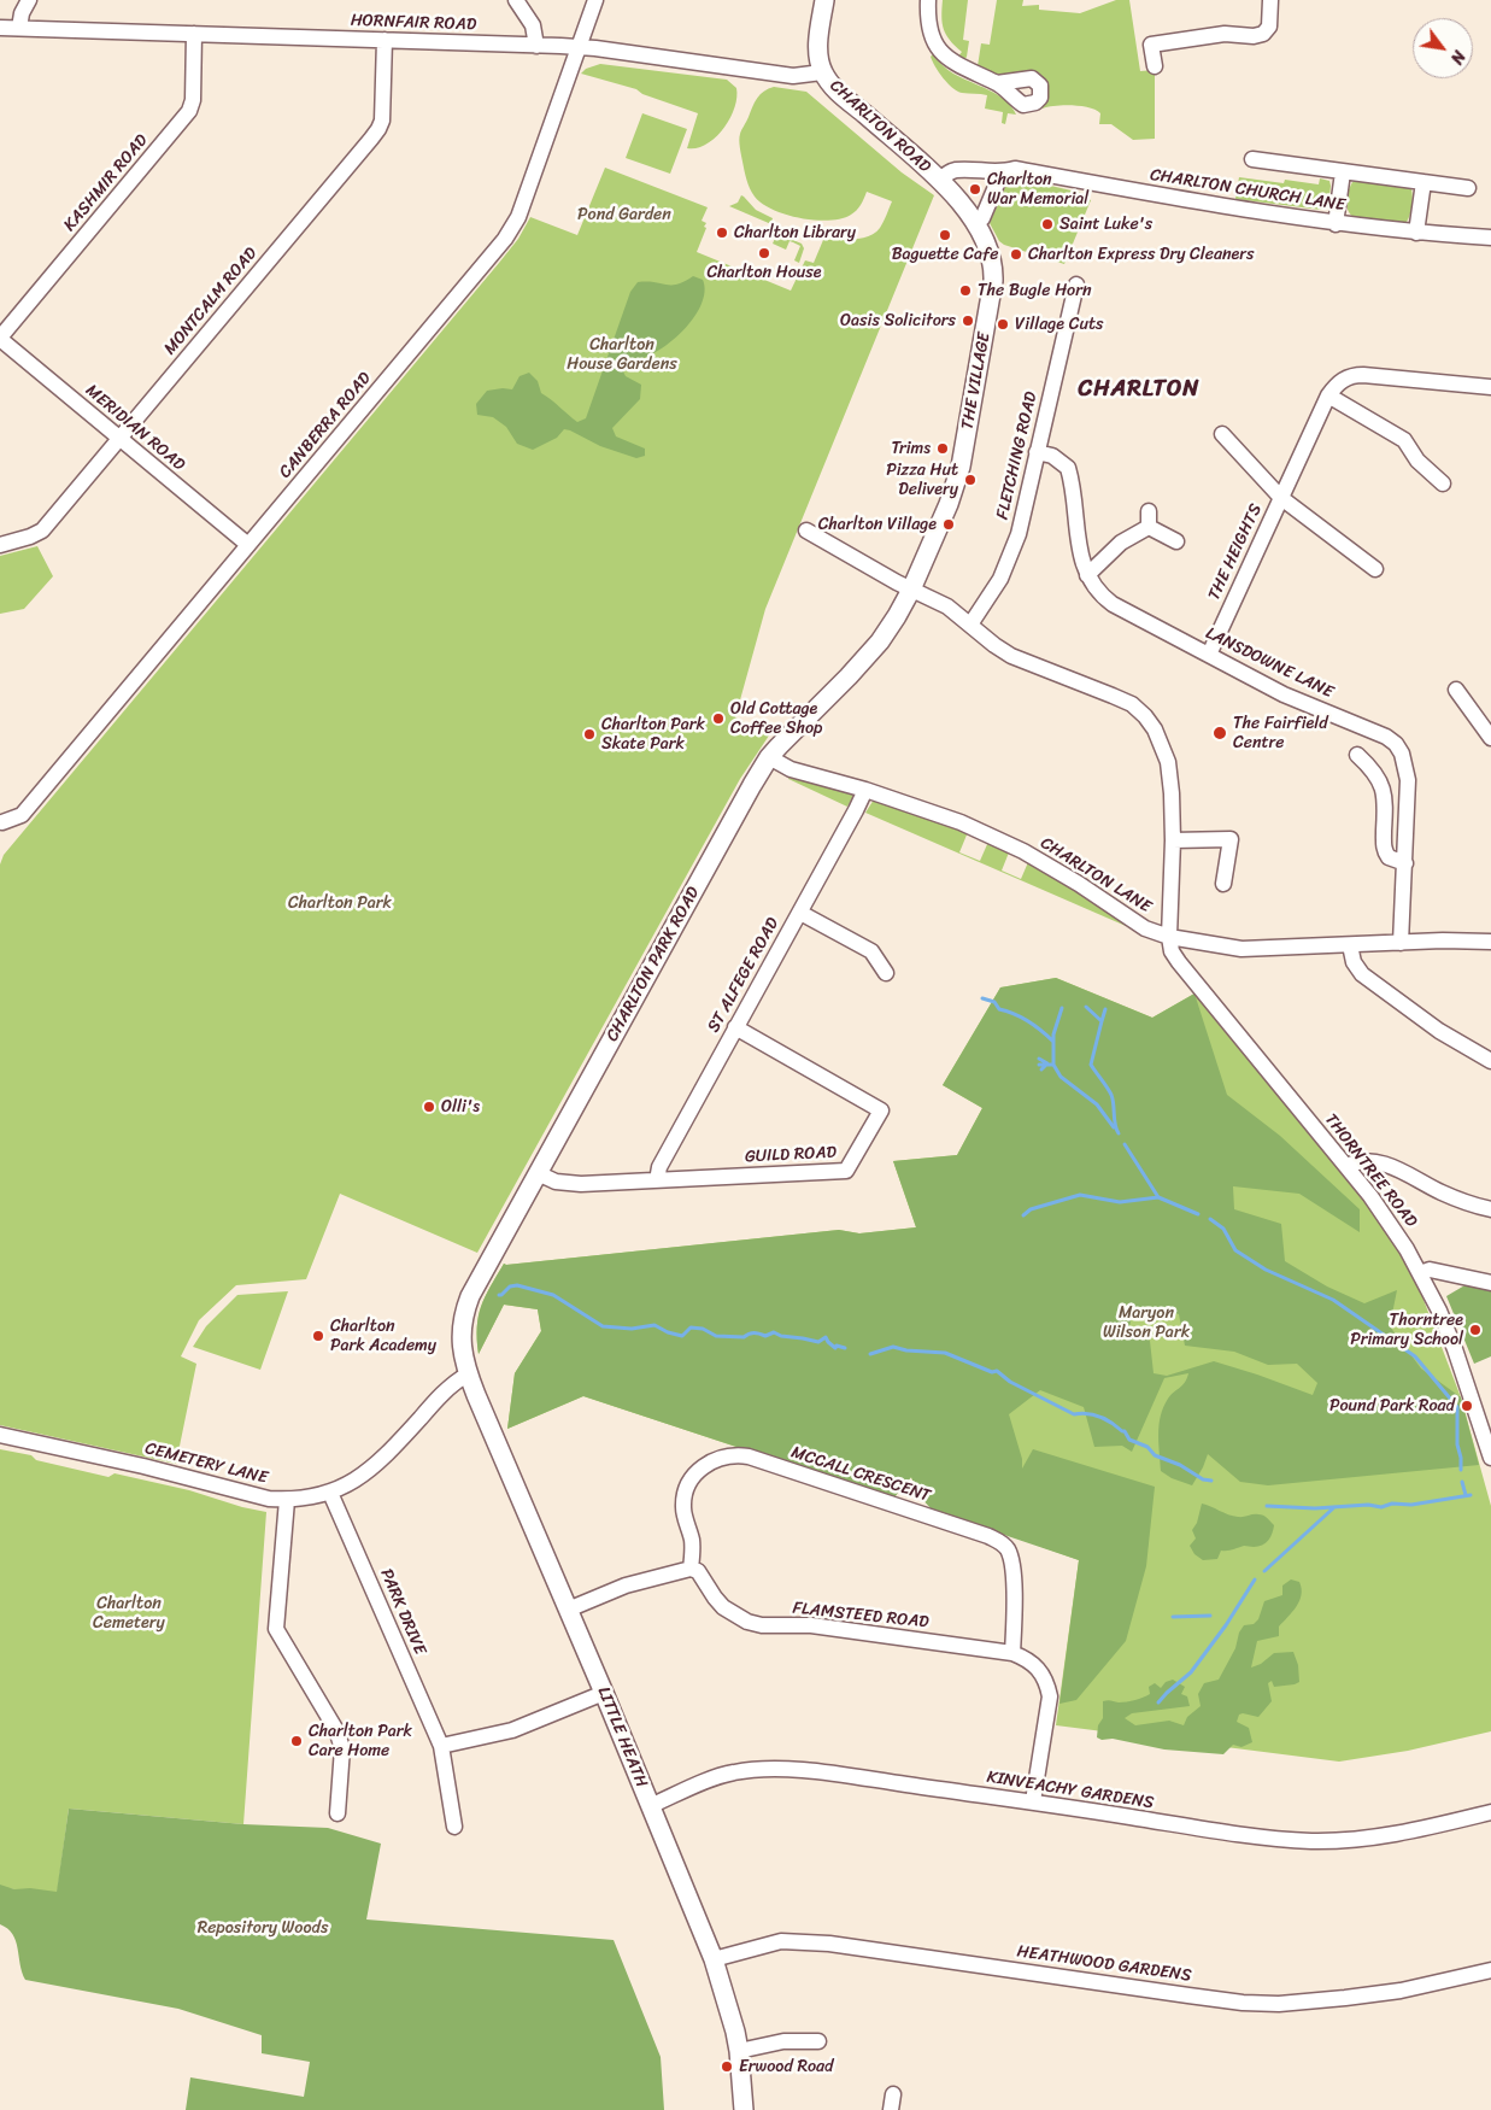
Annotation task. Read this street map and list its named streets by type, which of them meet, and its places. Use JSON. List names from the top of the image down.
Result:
{
  "streets": {
    "main road": [
      "CHARLTON ROAD",
      "THE VILLAGE",
      "CHARLTON PARK ROAD",
      "LITTLE HEATH"
    ],
    "street": [
      "HORNFAIR ROAD",
      "KASHMIR ROAD",
      "CHARLTON CHURCH LANE",
      "MONTCALM ROAD",
      "CANBERRA ROAD",
      "MERIDIAN ROAD",
      "FLETCHING ROAD",
      "THE HEIGHTS",
      "LANSDOWNE LANE",
      "CHARLTON LANE",
      "ST ALFEGE ROAD",
      "GUILD ROAD",
      "THORNTREE ROAD",
      "CEMETERY LANE",
      "MCCALL CRESCENT",
      "PARK DRIVE",
      "FLAMSTEED ROAD",
      "KINVEACHY GARDENS",
      "HEATHWOOD GARDENS"
    ]
  },
  "crossings": [
    ["HORNFAIR ROAD", "CHARLTON ROAD"],
    ["HORNFAIR ROAD", "KASHMIR ROAD"],
    ["HORNFAIR ROAD", "MONTCALM ROAD"],
    ["HORNFAIR ROAD", "CANBERRA ROAD"],
    ["CHARLTON ROAD", "CHARLTON CHURCH LANE"],
    ["CHARLTON ROAD", "THE VILLAGE"],
    ["KASHMIR ROAD", "MERIDIAN ROAD"],
    ["CHARLTON CHURCH LANE", "THE VILLAGE"],
    ["MONTCALM ROAD", "MERIDIAN ROAD"],
    ["THE VILLAGE", "CHARLTON PARK ROAD"],
    ["CANBERRA ROAD", "MERIDIAN ROAD"],
    ["FLETCHING ROAD", "LANSDOWNE LANE"],
    ["THE HEIGHTS", "LANSDOWNE LANE"],
    ["LANSDOWNE LANE", "CHARLTON LANE"],
    ["CHARLTON LANE", "CHARLTON PARK ROAD"],
    ["CHARLTON LANE", "ST ALFEGE ROAD"],
    ["CHARLTON LANE", "THORNTREE ROAD"],
    ["CHARLTON PARK ROAD", "GUILD ROAD"],
    ["CHARLTON PARK ROAD", "CEMETERY LANE"],
    ["CHARLTON PARK ROAD", "LITTLE HEATH"],
    ["ST ALFEGE ROAD", "GUILD ROAD"],
    ["CEMETERY LANE", "PARK DRIVE"],
    ["CEMETERY LANE", "LITTLE HEATH"],
    ["MCCALL CRESCENT", "FLAMSTEED ROAD"],
    ["FLAMSTEED ROAD", "KINVEACHY GARDENS"],
    ["LITTLE HEATH", "KINVEACHY GARDENS"],
    ["LITTLE HEATH", "HEATHWOOD GARDENS"]
  ],
  "districts": ["CHARLTON"],
  "parks": [
    "Pond Garden",
    "Charlton House Gardens",
    "Charlton Park",
    "Maryon Wilson Park",
    "Charlton Cemetery",
    "Repository Woods"
  ],
  "places": [
    "Charlton War Memorial",
    "Saint Luke's",
    "Charlton Library",
    "Baguette Cafe",
    "Charlton House",
    "Charlton Express Dry Cleaners",
    "The Bugle Horn",
    "Oasis Solicitors",
    "Village Cuts",
    "Trims",
    "Pizza Hut Delivery",
    "Charlton Village",
    "Old Cottage Coffee Shop",
    "The Fairfield Centre",
    "Charlton Park Skate Park",
    "Olli's",
    "Thorntree Primary School",
    "Charlton Park Academy",
    "Pound Park Road",
    "Charlton Park Care Home",
    "Erwood Road"
  ],
  "north": "bottom right"
}
